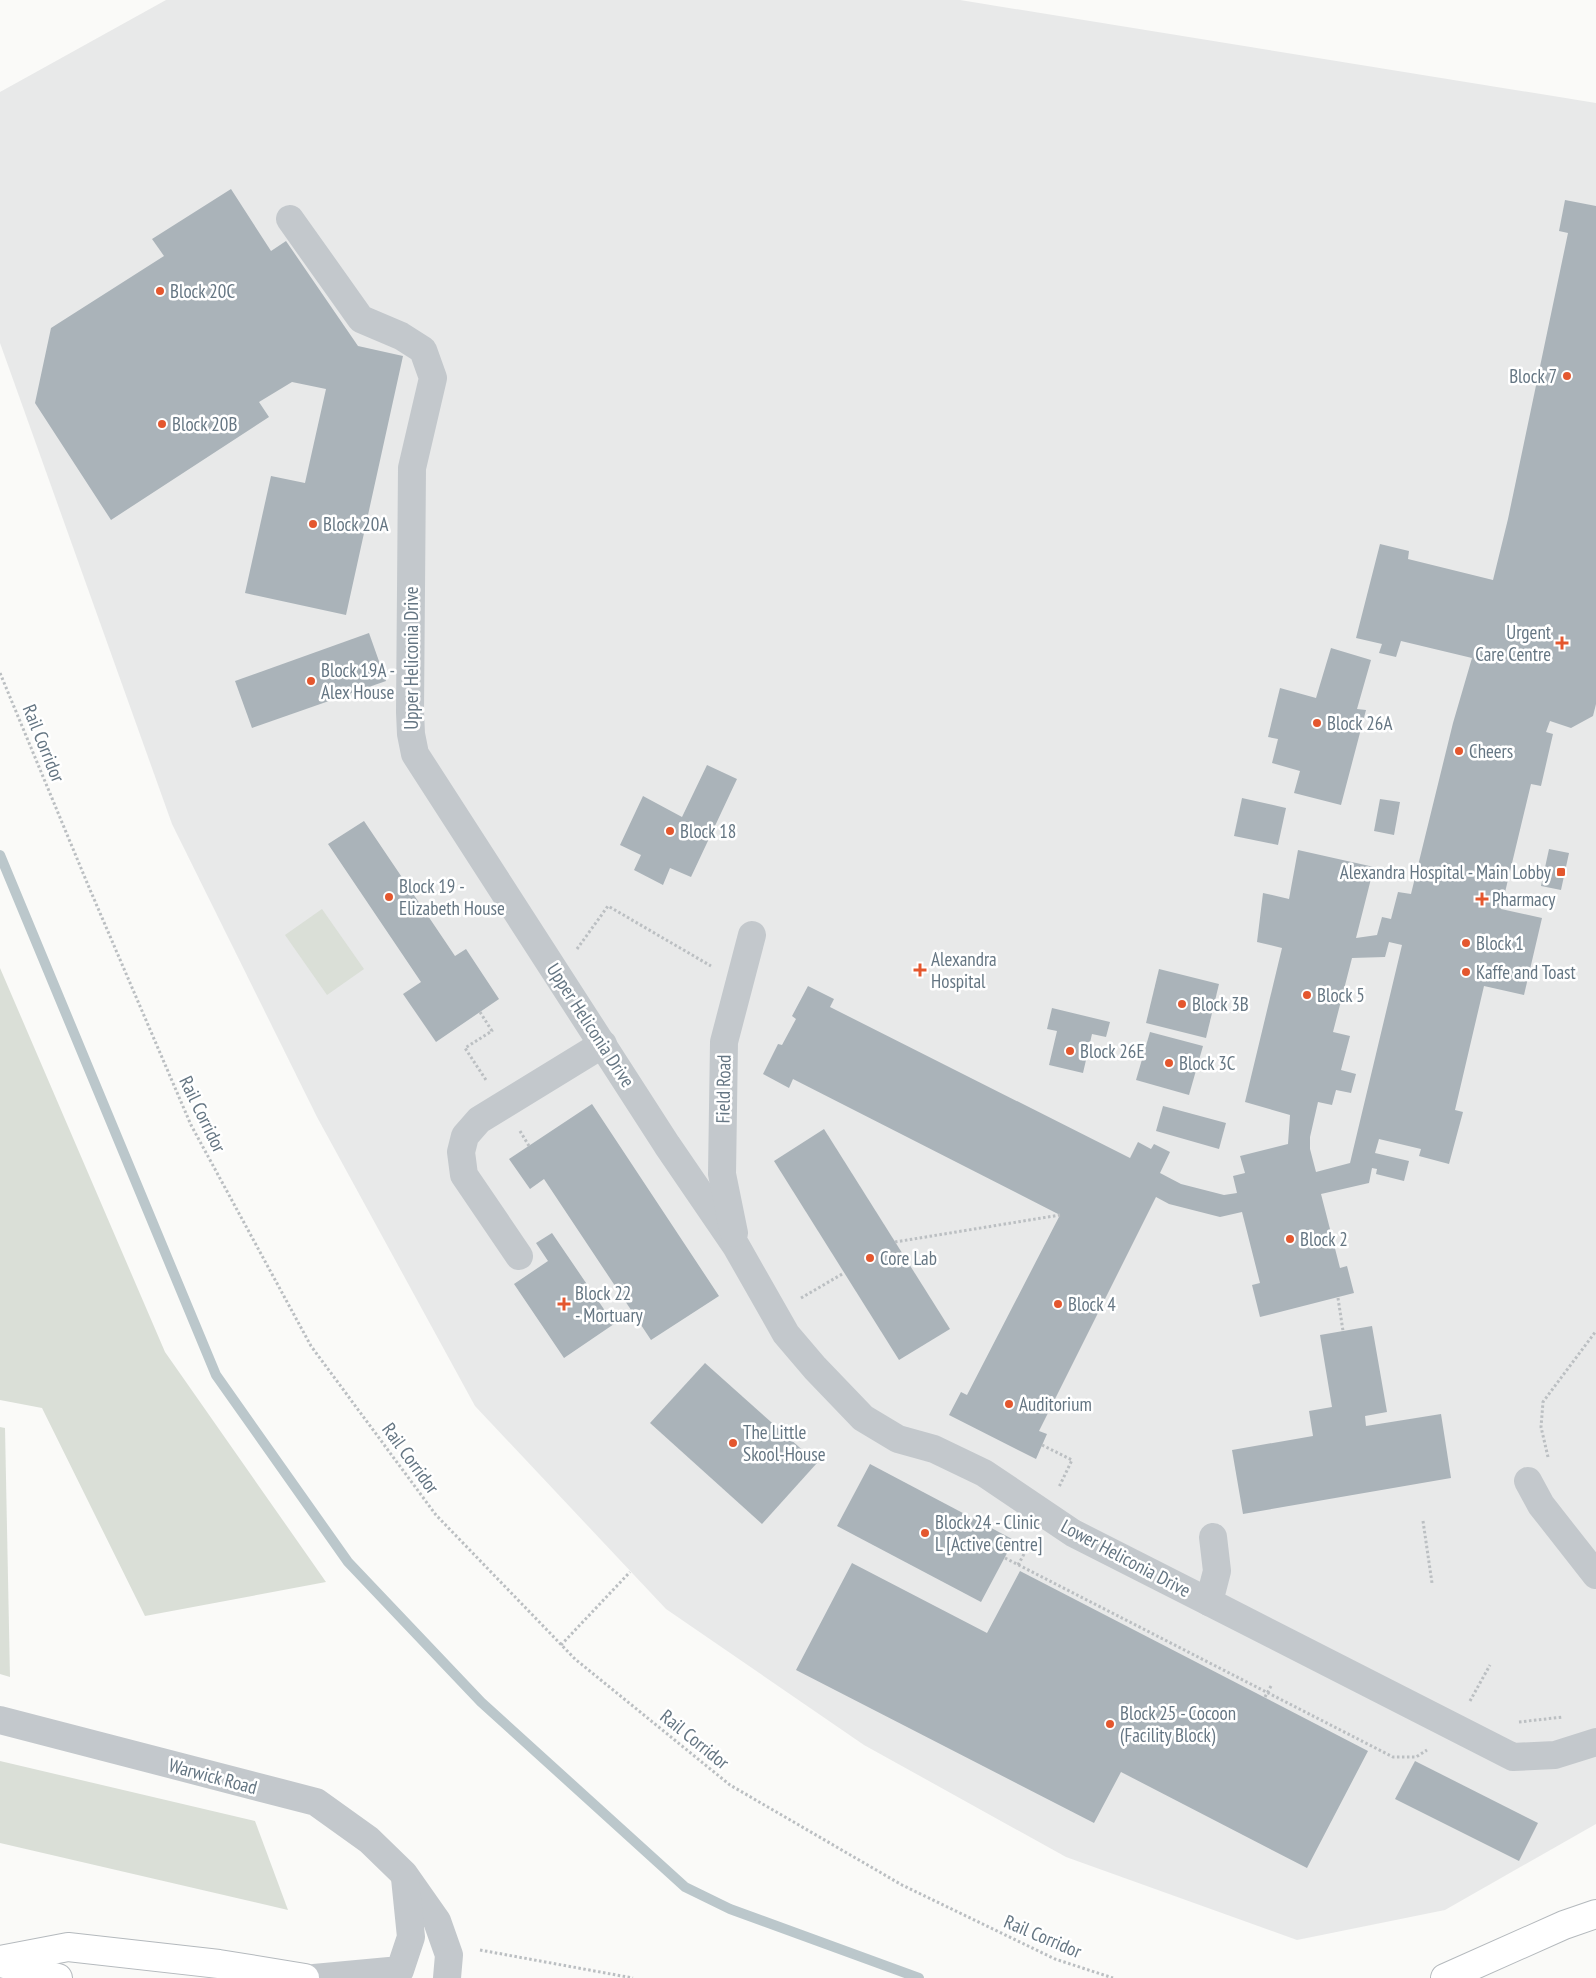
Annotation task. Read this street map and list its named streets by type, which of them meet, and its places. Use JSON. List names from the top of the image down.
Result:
{
  "streets": {
    "street": [
      "Upper Heliconia Drive",
      "Field Road",
      "Lower Heliconia Drive",
      "Warwick Road"
    ],
    "path": ["Rail Corridor"]
  },
  "crossings": [
    ["Upper Heliconia Drive", "Field Road"],
    ["Upper Heliconia Drive", "Lower Heliconia Drive"],
    ["Field Road", "Lower Heliconia Drive"]
  ],
  "places": {
    "other": [
      "Block 20C",
      "Block 7",
      "Block 20B",
      "Block 20A",
      "Block 19A - Alex House",
      "Block 26A",
      "Cheers",
      "Block 18",
      "Block 19 - Elizabeth House",
      "Block 1",
      "Kaffe and Toast",
      "Block 5",
      "Block 3B",
      "Block 26E",
      "Block 3C",
      "Block 2",
      "Core Lab",
      "Block 4",
      "Auditorium",
      "The Little Skool-House",
      "Block 24 - Clinic L [Active Centre]",
      "Block 25 - Cocoon (Facility Block)"
    ],
    "health": [
      "Urgent Care Centre",
      "Pharmacy",
      "Alexandra Hospital",
      "Block 22 - Mortuary"
    ],
    "transit": ["Alexandra Hospital - Main Lobby"]
  }
}
